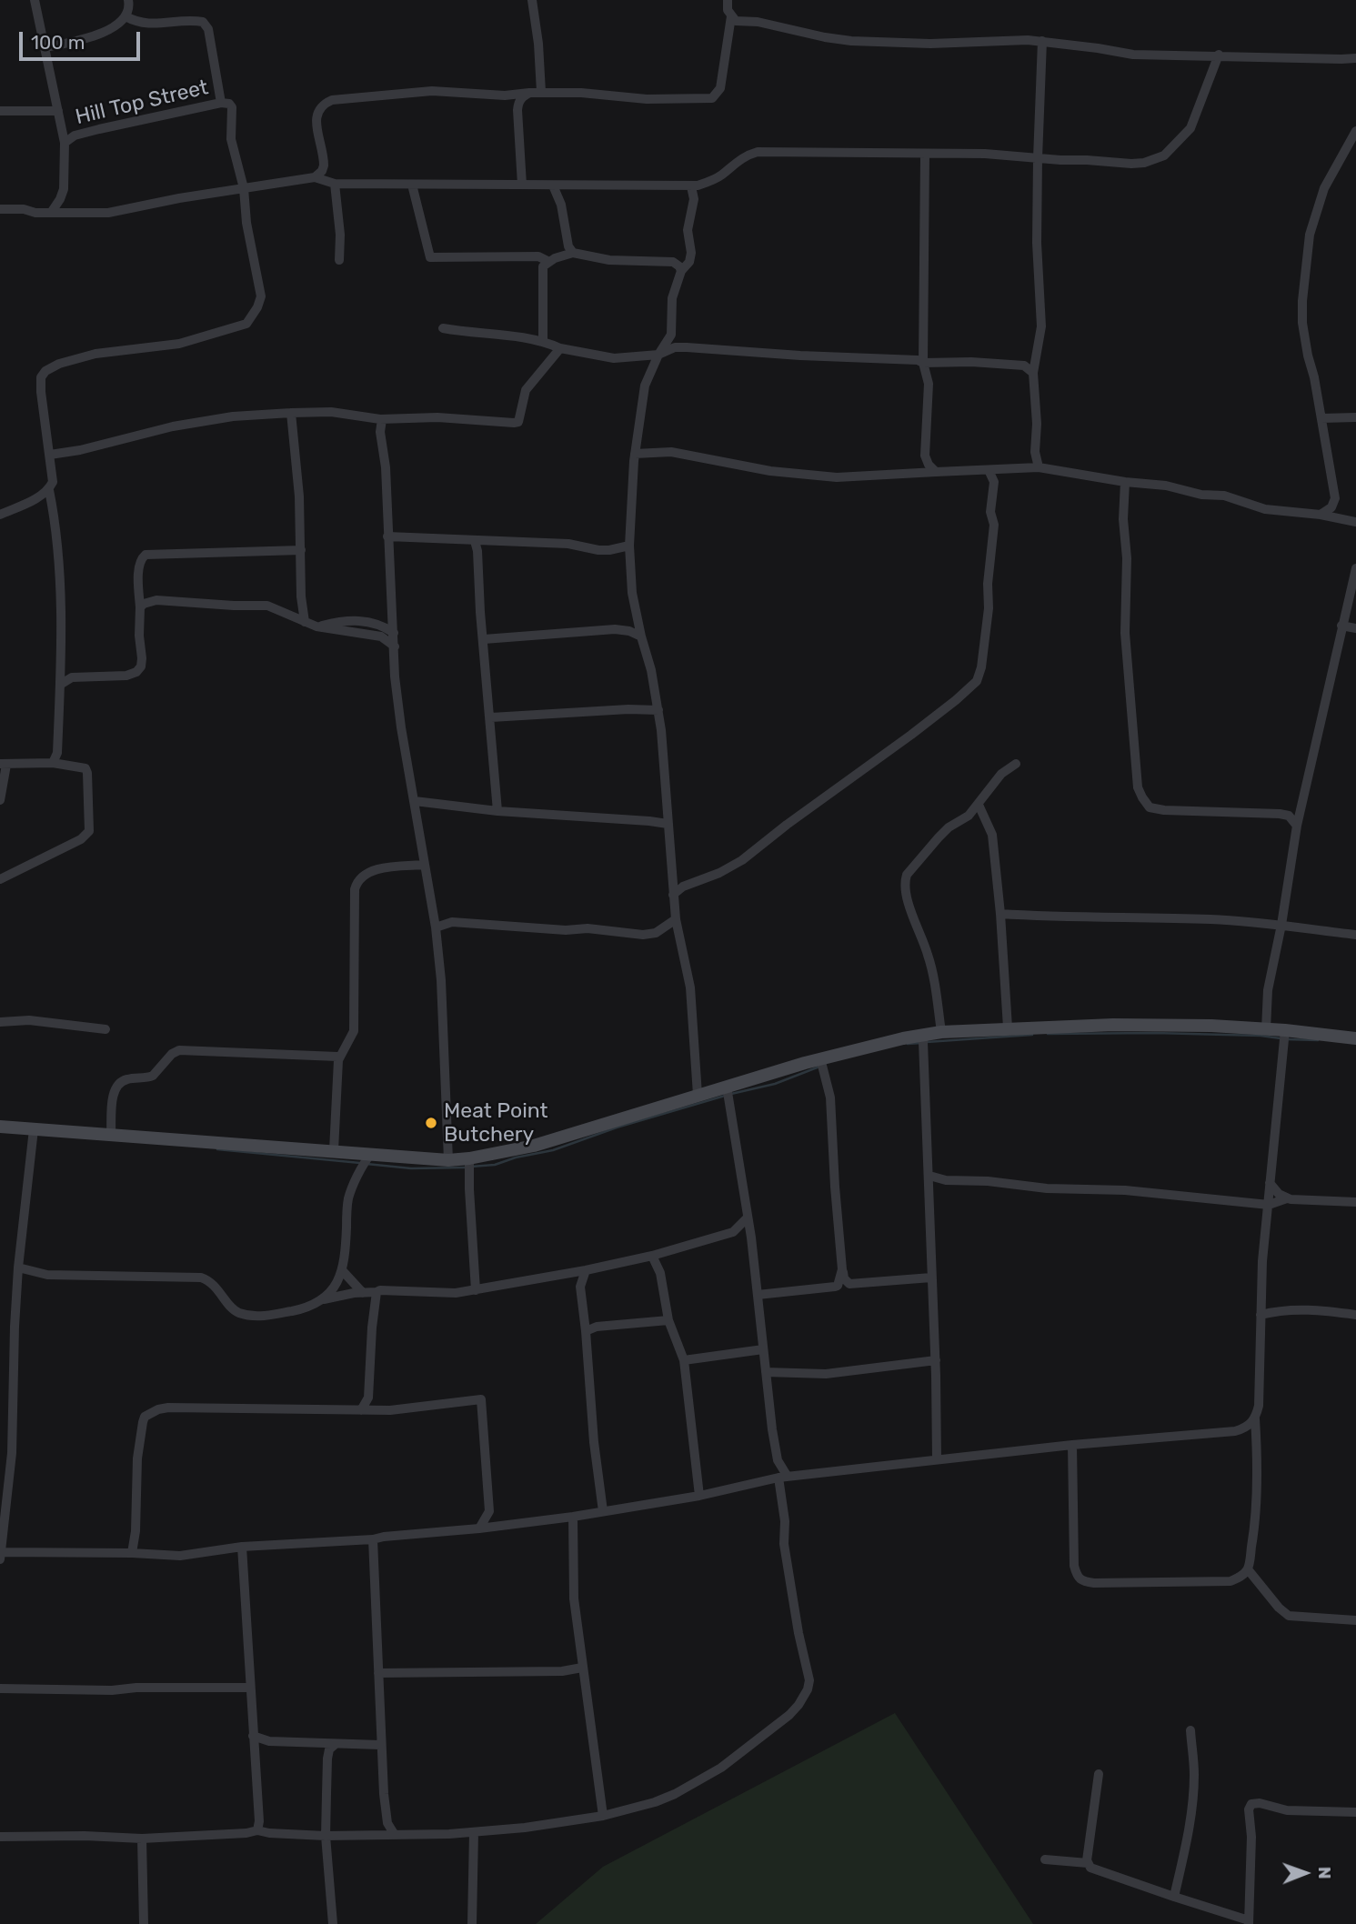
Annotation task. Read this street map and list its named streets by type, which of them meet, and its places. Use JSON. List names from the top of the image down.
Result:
{
  "streets": {
    "street": ["Hill Top Street"]
  },
  "places": ["Meat Point Butchery"],
  "scale_bar": "100 m",
  "north": "right"
}
